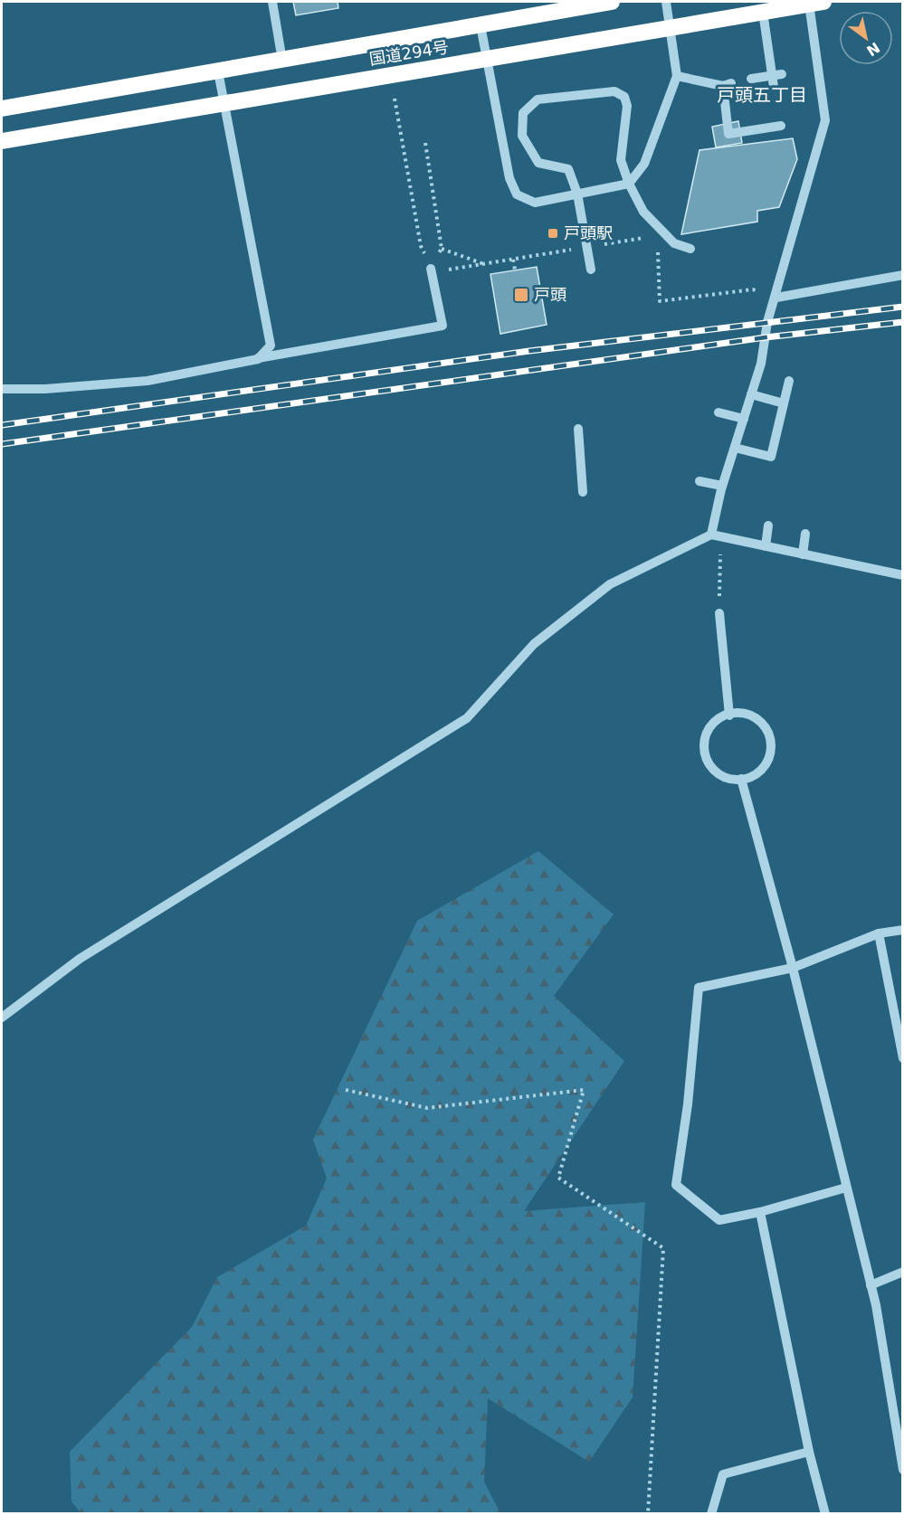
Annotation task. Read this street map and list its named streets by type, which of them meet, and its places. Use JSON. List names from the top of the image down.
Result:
{
  "streets": {
    "highway": ["国道294号"]
  },
  "districts": ["戸頭五丁目"],
  "places": {
    "transit": ["戸頭駅", "戸頭"]
  },
  "north": "bottom right"
}
